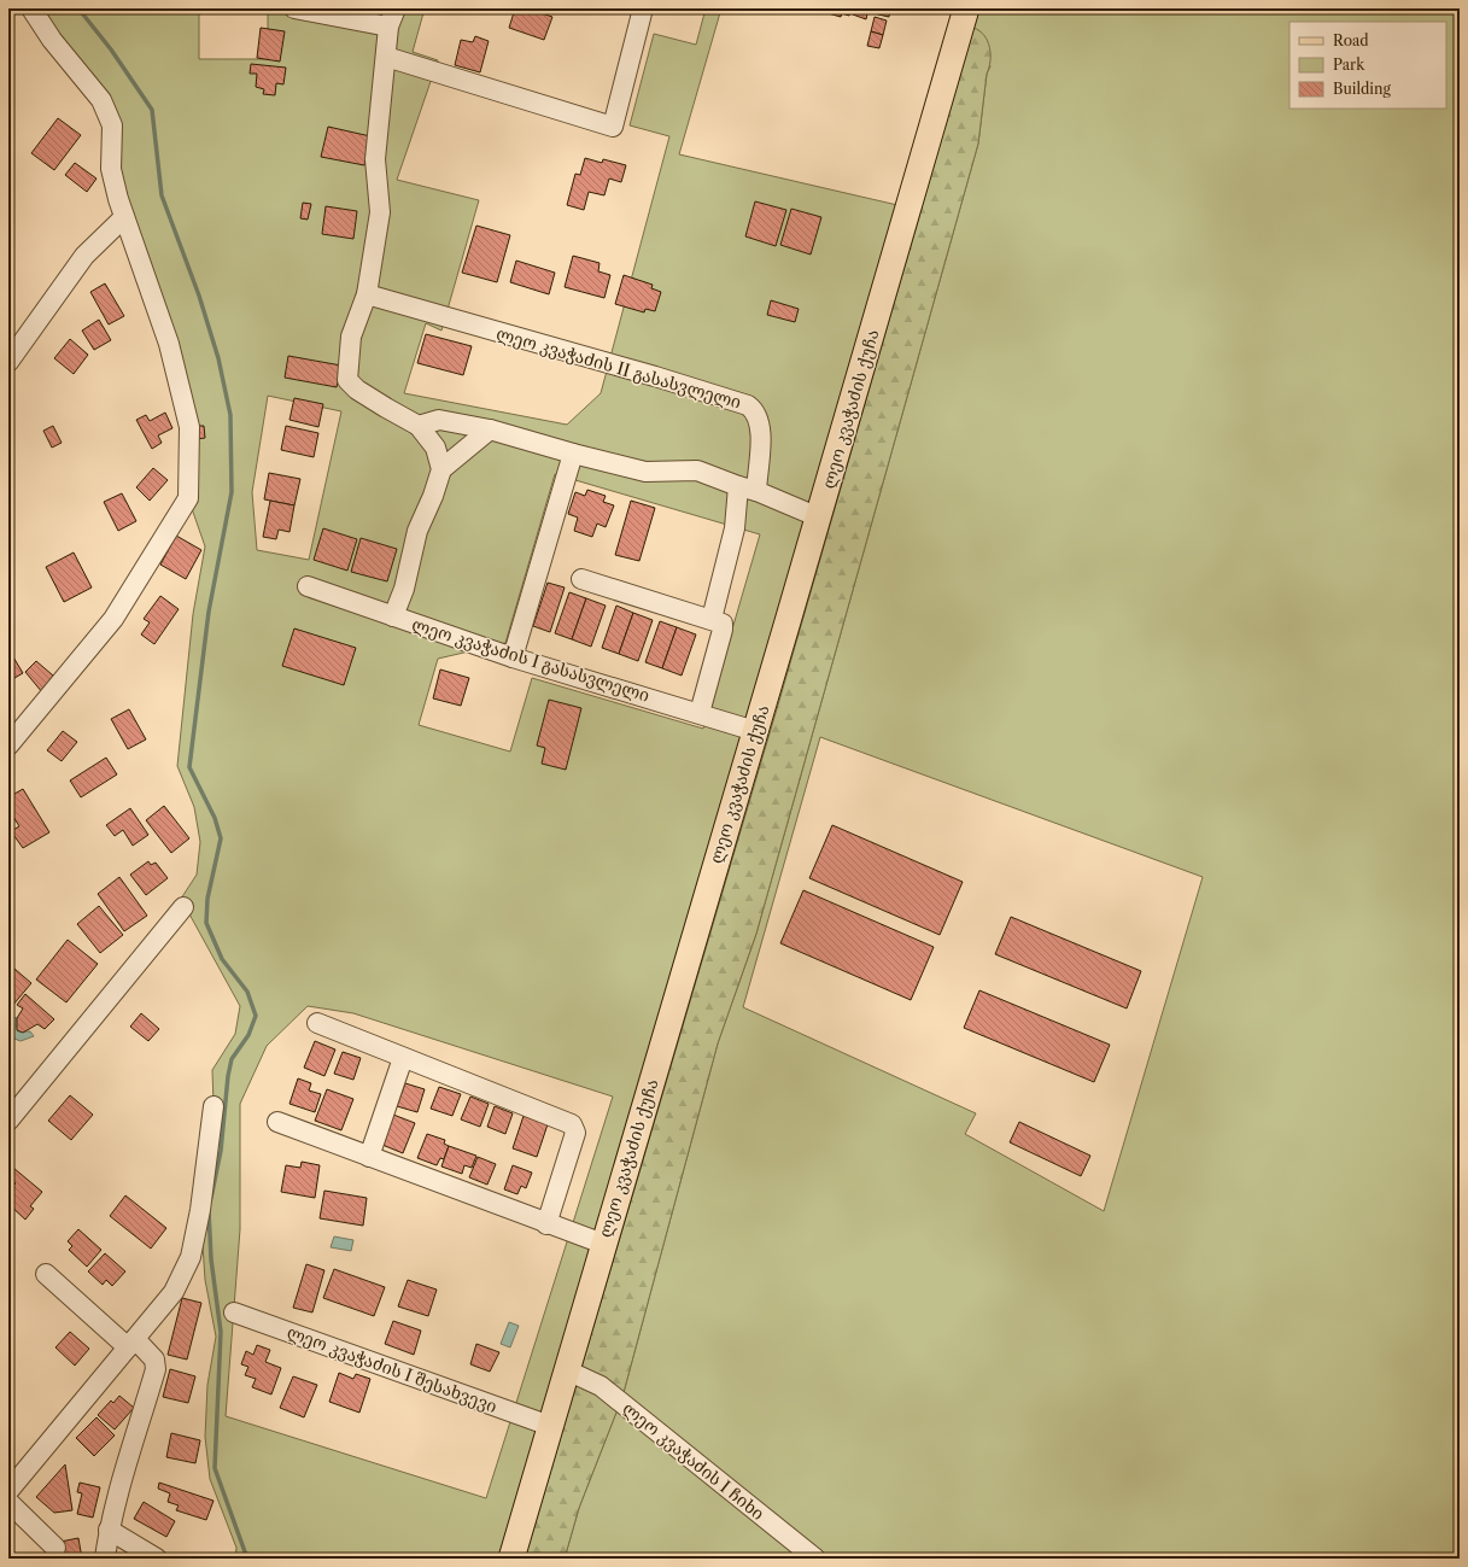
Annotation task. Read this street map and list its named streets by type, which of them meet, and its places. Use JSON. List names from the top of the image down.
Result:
{
  "streets": {
    "main road": ["ლეო კვაჭაძის ქუჩა"],
    "street": [
      "ლეო კვაჭაძის II გასასვლელი",
      "ლეო კვაჭაძის I გასასვლელი",
      "ლეო კვაჭაძის I შესახვევი",
      "ლეო კვაჭაძის I ჩიხი"
    ]
  },
  "crossings": [
    ["ლეო კვაჭაძის ქუჩა", "ლეო კვაჭაძის I გასასვლელი"],
    ["ლეო კვაჭაძის ქუჩა", "ლეო კვაჭაძის I შესახვევი"],
    ["ლეო კვაჭაძის ქუჩა", "ლეო კვაჭაძის I ჩიხი"]
  ],
  "legend": ["Road", "Park", "Building"]
}
